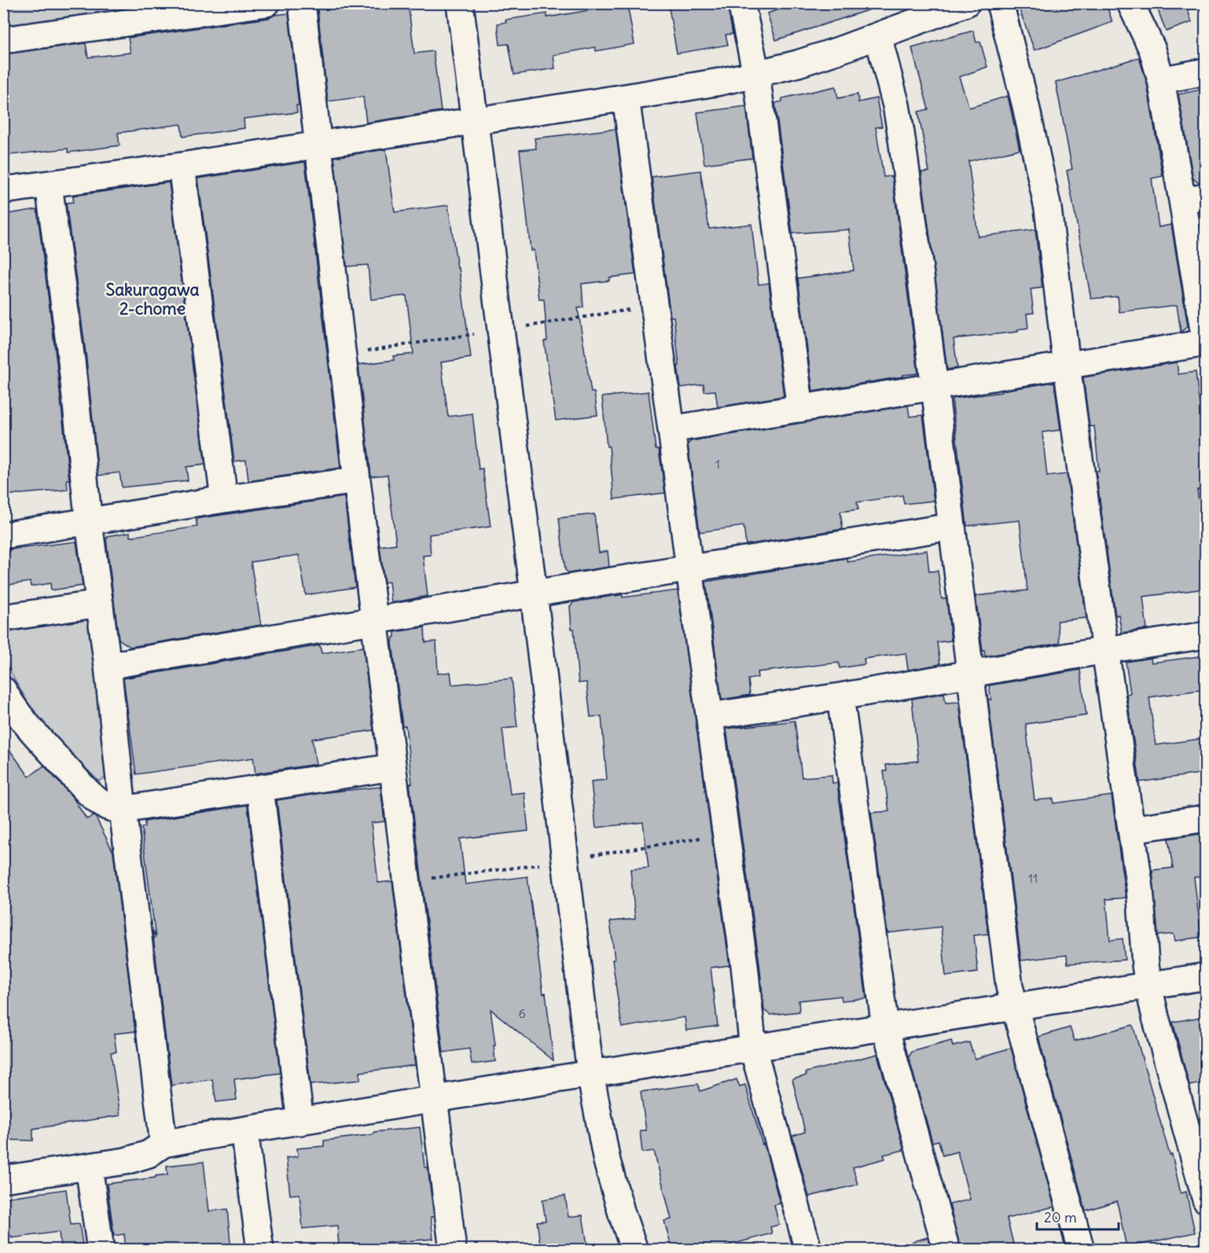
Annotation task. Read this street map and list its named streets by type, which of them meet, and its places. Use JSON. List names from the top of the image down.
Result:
{
  "districts": ["Sakuragawa 2-chome"],
  "house_numbers": ["1", "11", "6"],
  "scale_bar": "20 m"
}
